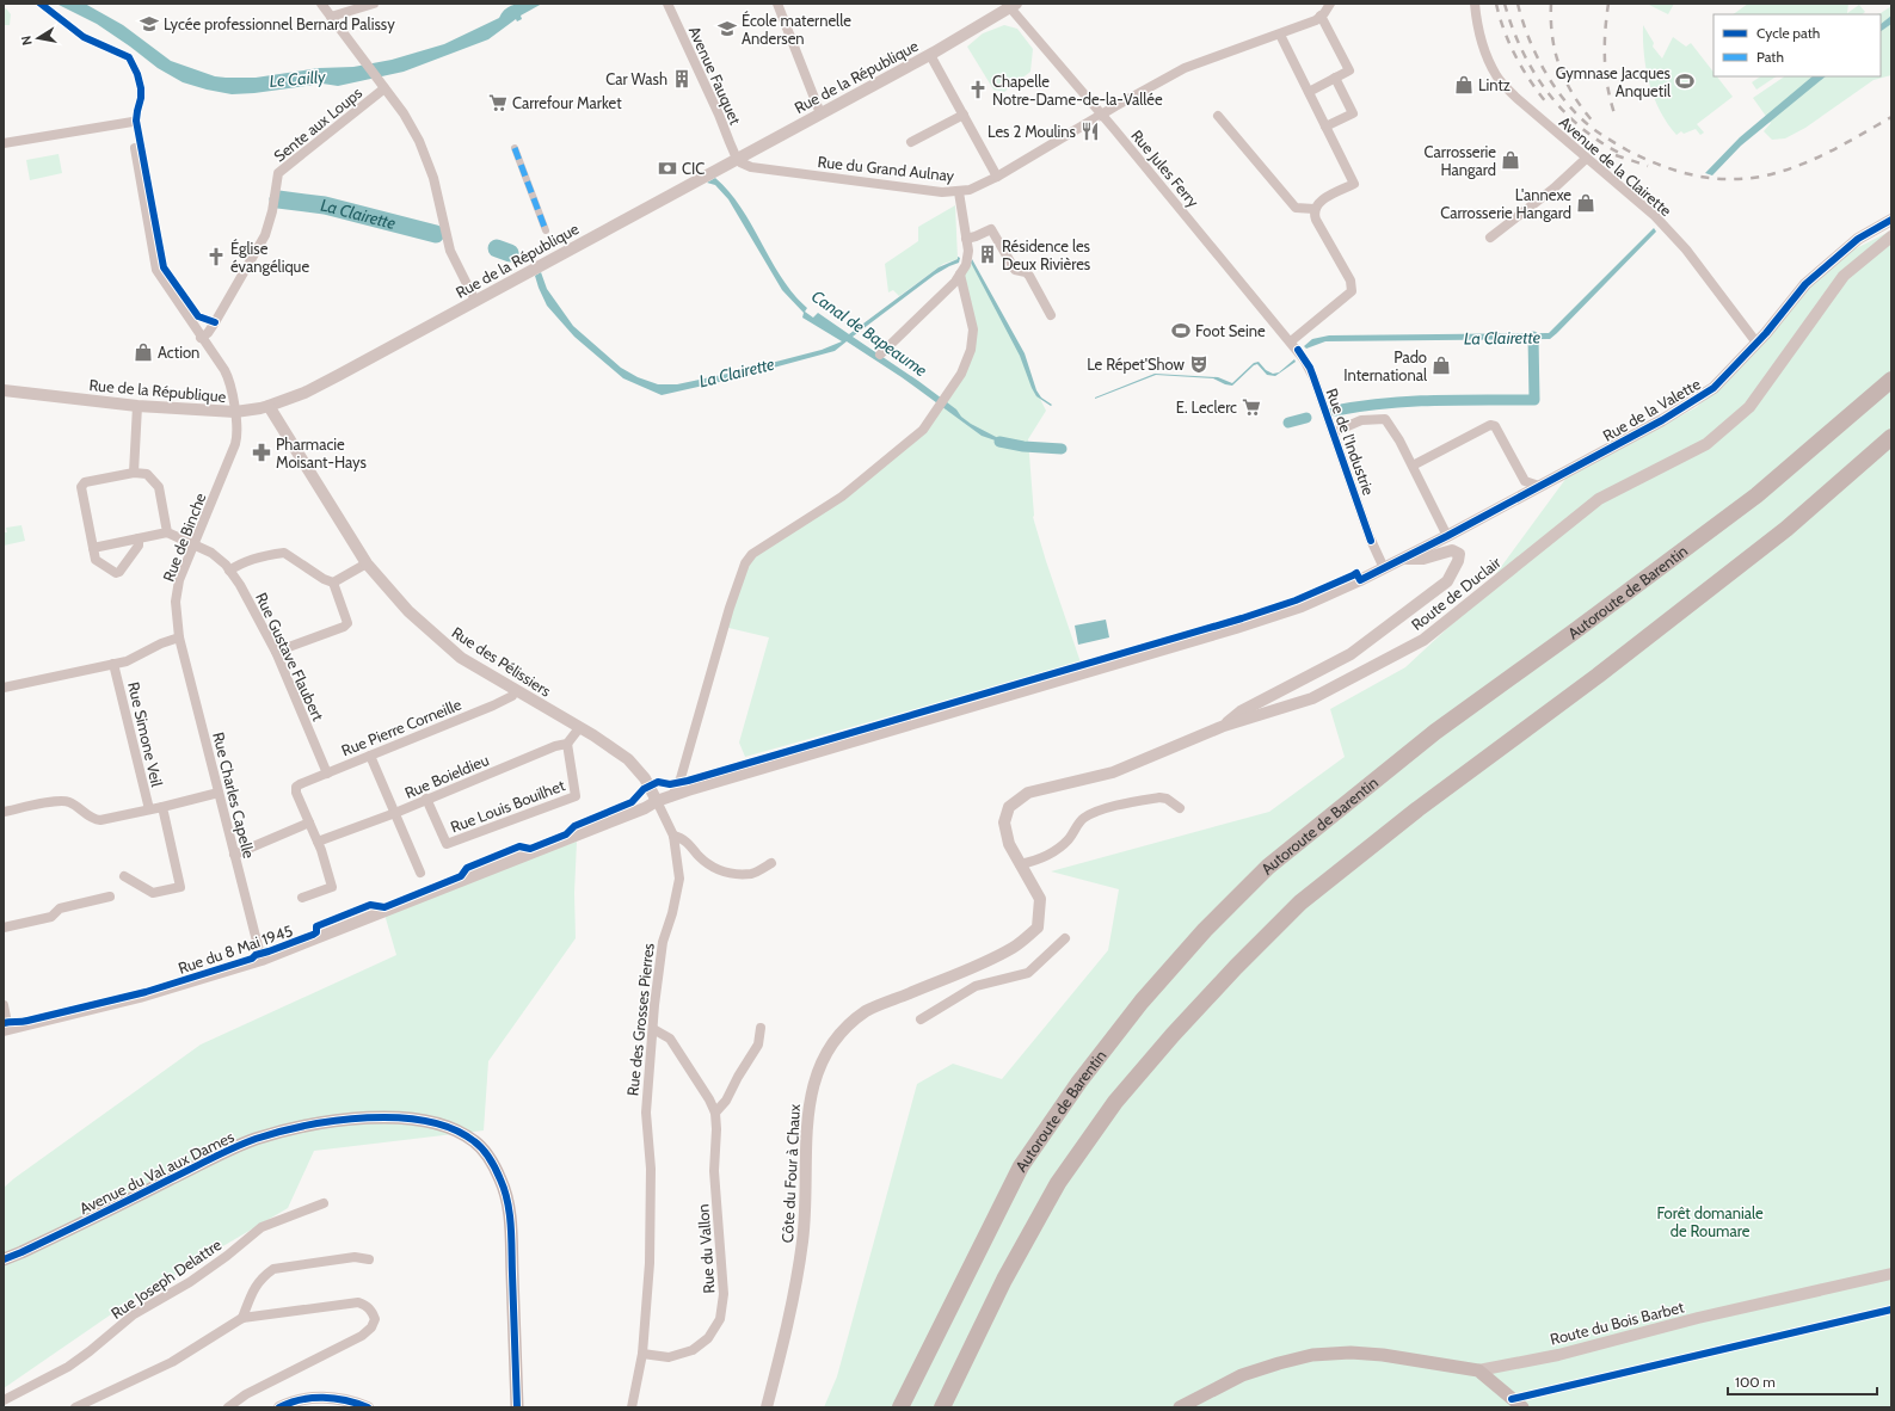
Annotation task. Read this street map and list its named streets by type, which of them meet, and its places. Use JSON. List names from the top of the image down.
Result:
{
  "streets": {
    "highway": ["Autoroute de Barentin"],
    "main road": ["Avenue du Val aux Dames"],
    "street": [
      "Avenue Fauquet",
      "Rue de la République",
      "Sente aux Loups",
      "Avenue de la Clairette",
      "Rue du Grand Aulnay",
      "Rue Jules Ferry",
      "Rue de la Valette",
      "Rue de l'Industrie",
      "Rue de Binche",
      "Route de Duclair",
      "Rue Gustave Flaubert",
      "Rue des Pélissiers",
      "Rue Pierre Corneille",
      "Rue Simone Veil",
      "Rue Boieldieu",
      "Rue Charles Capelle",
      "Rue Louis Bouilhet",
      "Rue du 8 Mai 1945",
      "Rue des Grosses Pierres",
      "Côte du Four à Chaux",
      "Rue du Vallon",
      "Rue Joseph Delattre",
      "Route du Bois Barbet"
    ]
  },
  "crossings": [
    ["Avenue Fauquet", "Rue de la République"],
    ["Avenue Fauquet", "Rue du Grand Aulnay"],
    ["Rue de la République", "Sente aux Loups"],
    ["Rue de la République", "Rue du Grand Aulnay"],
    ["Rue de la République", "Rue Jules Ferry"],
    ["Rue de la République", "Rue de Binche"],
    ["Rue de la République", "Rue des Pélissiers"],
    ["Sente aux Loups", "Rue de Binche"],
    ["Avenue de la Clairette", "Rue de la Valette"],
    ["Rue du Grand Aulnay", "Rue Jules Ferry"],
    ["Rue Jules Ferry", "Rue de l'Industrie"],
    ["Rue de la Valette", "Rue de l'Industrie"],
    ["Rue de Binche", "Rue Gustave Flaubert"],
    ["Rue de Binche", "Rue Charles Capelle"],
    ["Route de Duclair", "Côte du Four à Chaux"],
    ["Rue Gustave Flaubert", "Rue Pierre Corneille"],
    ["Rue des Pélissiers", "Rue Pierre Corneille"],
    ["Rue des Pélissiers", "Rue du 8 Mai 1945"],
    ["Rue des Pélissiers", "Rue des Grosses Pierres"],
    ["Rue Boieldieu", "Rue Louis Bouilhet"],
    ["Rue Charles Capelle", "Rue du 8 Mai 1945"],
    ["Rue du 8 Mai 1945", "Rue des Grosses Pierres"],
    ["Rue des Grosses Pierres", "Rue du Vallon"]
  ],
  "water": ["Le Cailly", "La Clairette", "Canal de Bapeaume"],
  "parks": ["Forêt domaniale de Roumare"],
  "places": {
    "school or university": ["Lycée professionnel Bernard Palissy", "École maternelle Andersen"],
    "building": ["Car Wash", "Résidence les Deux Rivières"],
    "sports": ["Gymnase Jacques Anquetil", "Foot Seine"],
    "shop": [
      "Lintz",
      "Carrosserie Hangard",
      "L'annexe Carrosserie Hangard",
      "Action",
      "Pado International"
    ],
    "church": ["Chapelle Notre-Dame-de-la-Vallée", "Église évangélique"],
    "supermarket": ["Carrefour Market", "E. Leclerc"],
    "restaurant": ["Les 2 Moulins"],
    "bank": ["CIC"],
    "theatre": ["Le Répet'Show"],
    "pharmacy": ["Pharmacie Moisant-Hays"]
  },
  "legend": ["Cycle path", "Path"],
  "scale_bar": "100 m",
  "north": "left"
}
